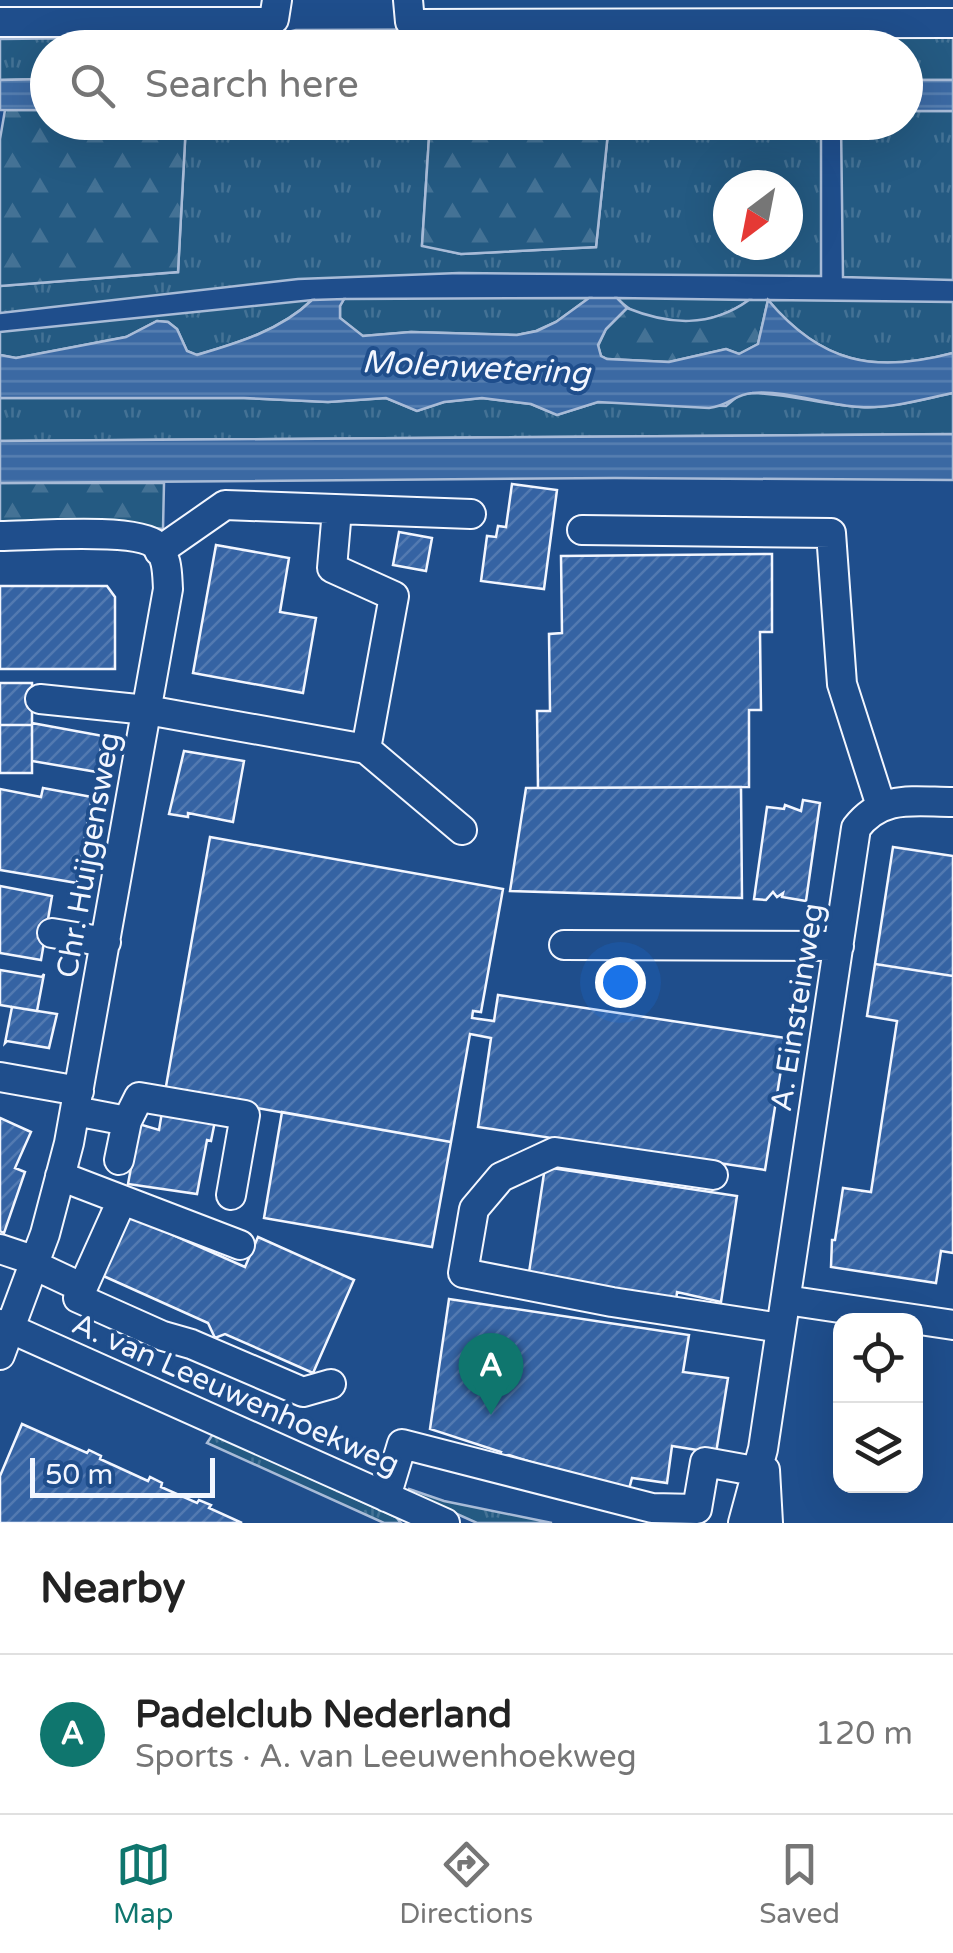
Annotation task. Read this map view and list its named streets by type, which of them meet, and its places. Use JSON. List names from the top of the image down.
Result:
{
  "streets": {
    "street": ["Chr. Huijgensweg", "A. Einsteinweg", "A. van Leeuwenhoekweg"]
  },
  "crossings": [
    ["Chr. Huijgensweg", "A. van Leeuwenhoekweg"]
  ],
  "water": ["Molenwetering"],
  "scale_bar": "50 m",
  "north": "bottom left",
  "page": {
    "search": "Search here",
    "pins": "A",
    "scale": "50 m",
    "heading": "Nearby",
    "list": [
      {
        "mark": "A",
        "name": "Padelclub Nederland",
        "note": "Sports · A. van Leeuwenhoekweg",
        "value": "120 m"
      }
    ],
    "nav": ["Map", "Directions", "Saved"]
  }
}
